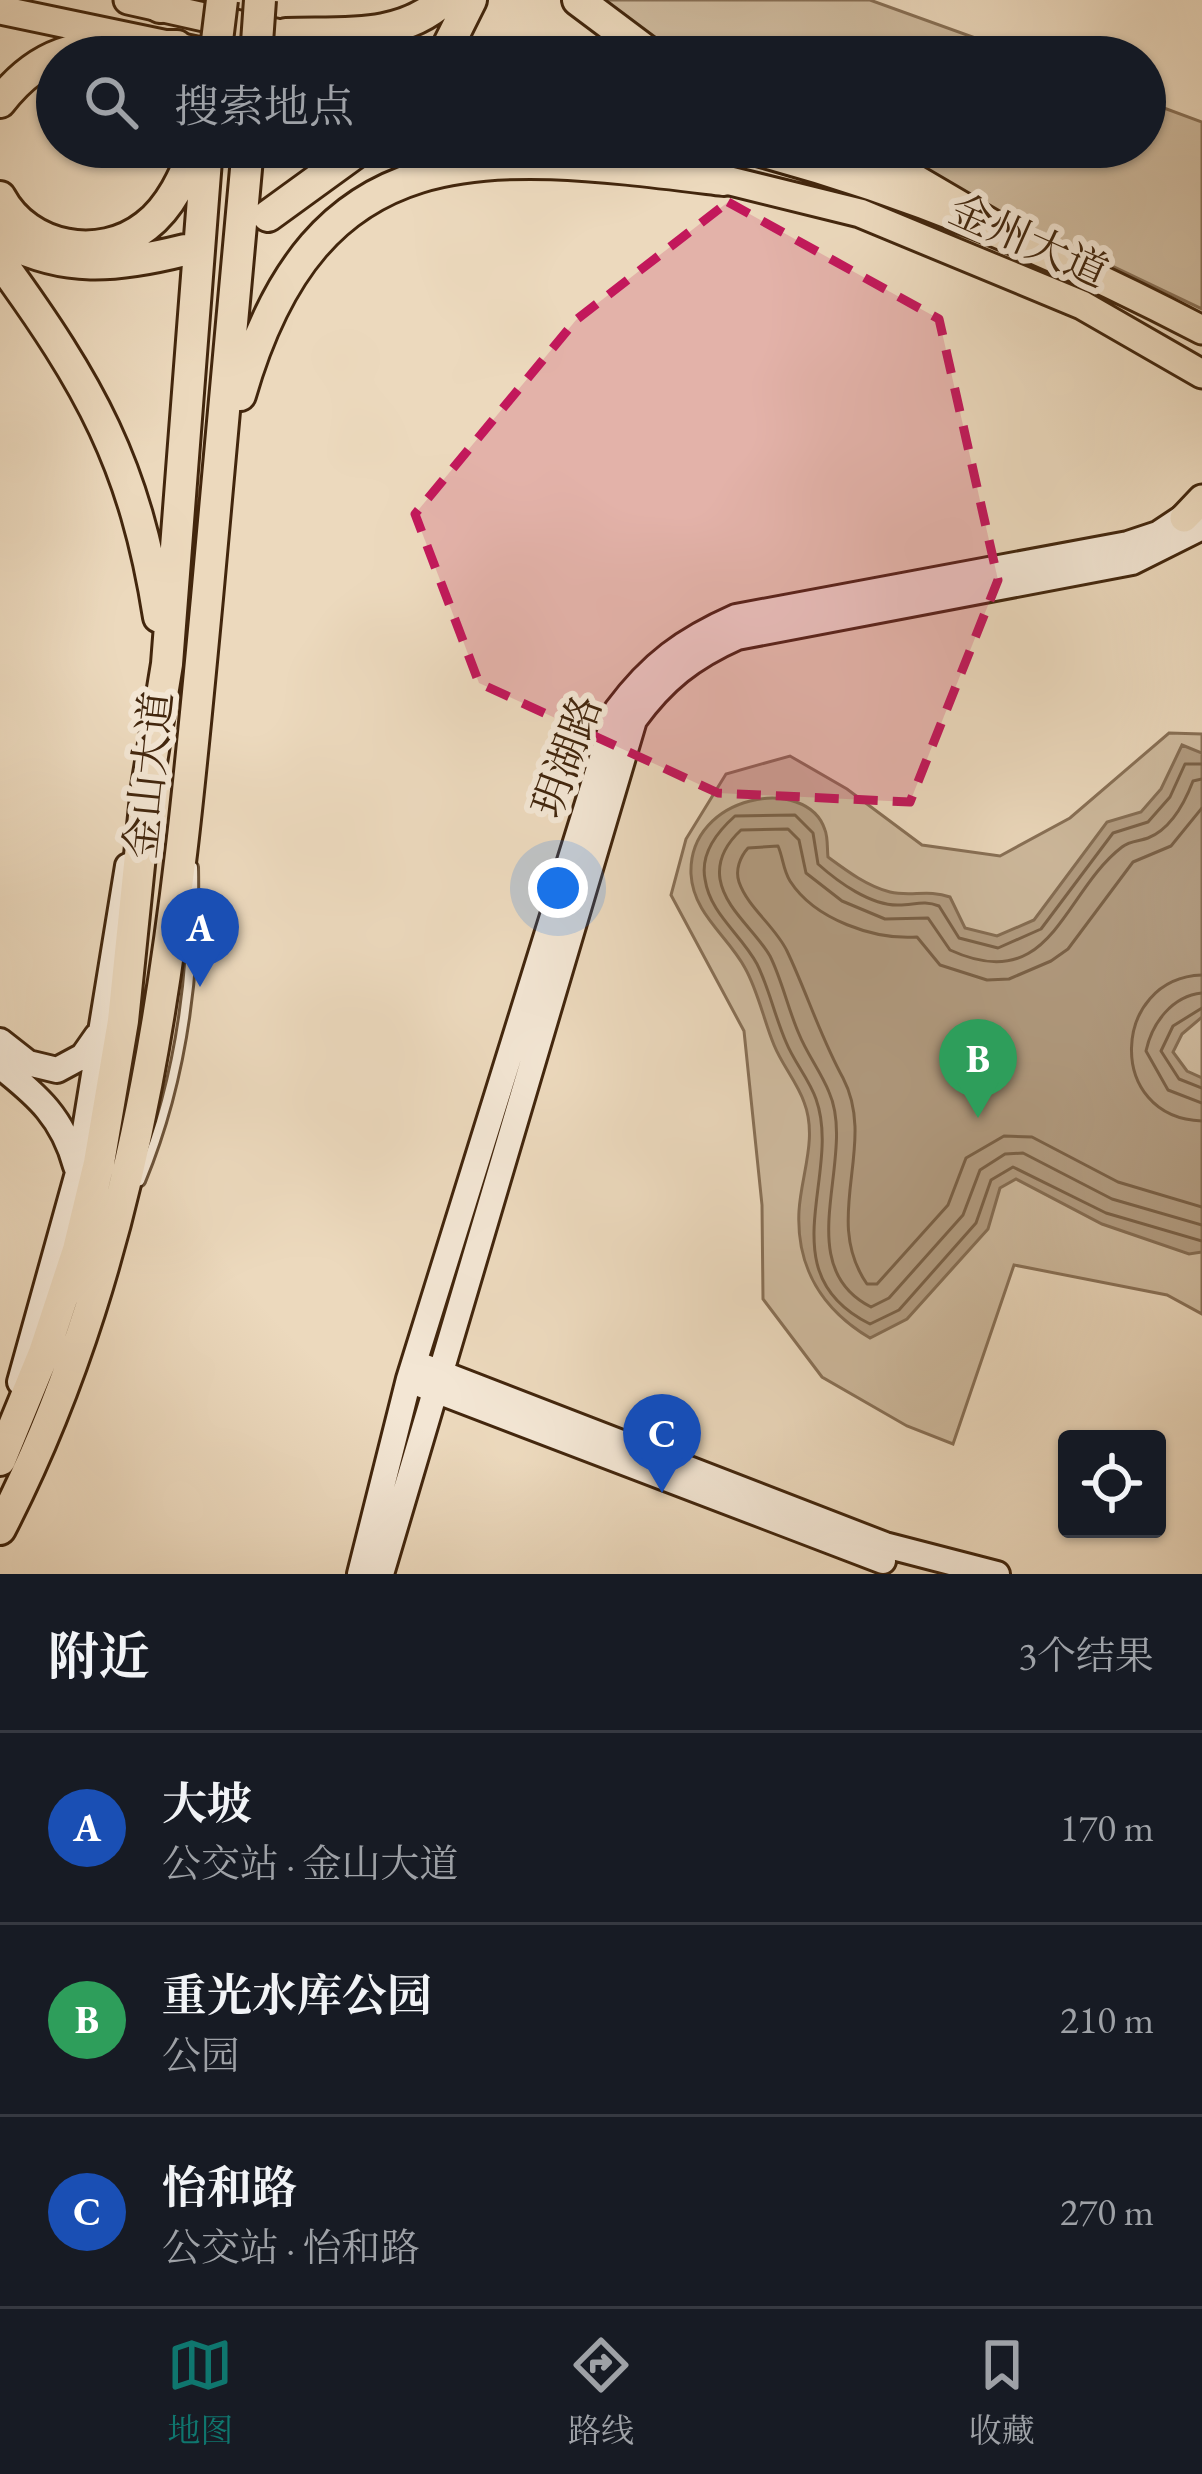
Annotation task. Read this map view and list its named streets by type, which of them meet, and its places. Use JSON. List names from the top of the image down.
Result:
{
  "streets": {
    "highway": ["金山大道"],
    "main road": ["金州大道", "玥湖路"]
  },
  "page": {
    "search": "搜索地点",
    "pins": ["A", "B", "C"],
    "heading": ["附近", "3个结果"],
    "list": [
      {
        "mark": "A",
        "name": "大坡",
        "note": "公交站 · 金山大道",
        "value": "170 m"
      },
      {
        "mark": "B",
        "name": "重光水库公园",
        "note": "公园",
        "value": "210 m"
      },
      {
        "mark": "C",
        "name": "怡和路",
        "note": "公交站 · 怡和路",
        "value": "270 m"
      }
    ],
    "nav": ["地图", "路线", "收藏"]
  }
}
